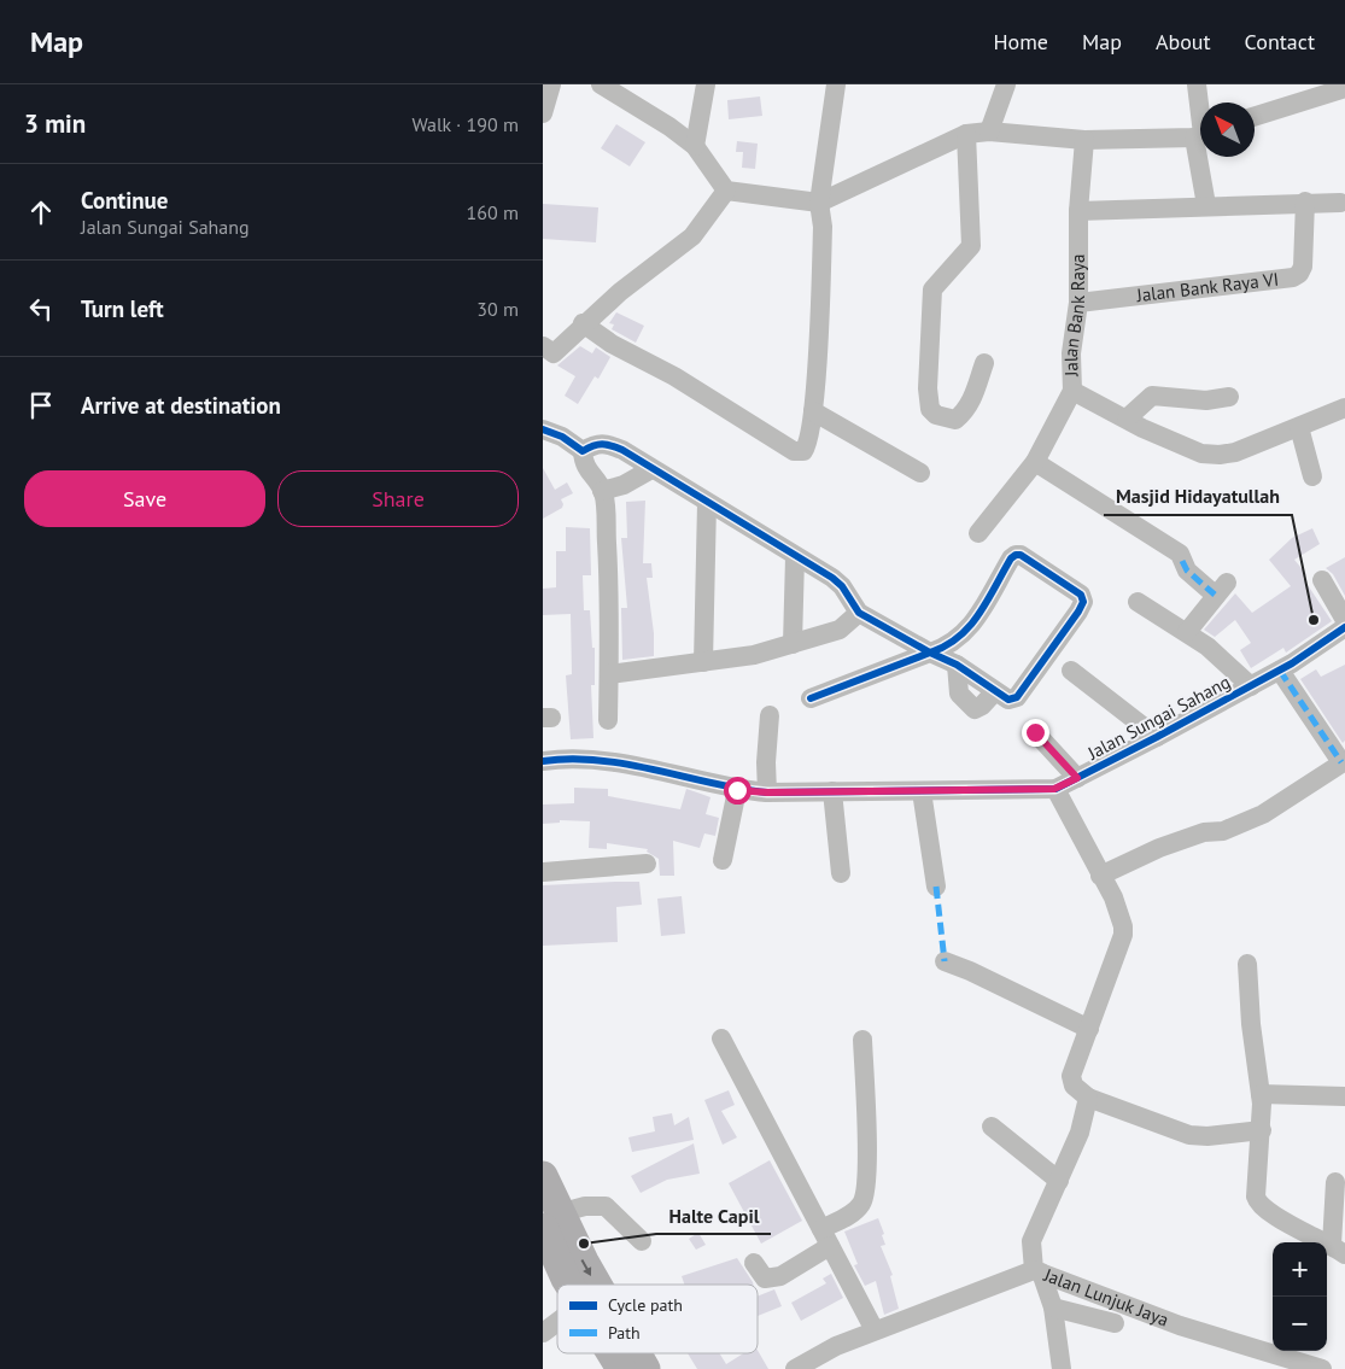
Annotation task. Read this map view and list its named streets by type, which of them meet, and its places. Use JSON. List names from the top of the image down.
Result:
{
  "streets": {
    "street": [
      "Jalan Bank Raya VI",
      "Jalan Bank Raya",
      "Jalan Sungai Sahang",
      "Jalan Lunjuk Jaya"
    ]
  },
  "crossings": [
    ["Jalan Bank Raya VI", "Jalan Bank Raya"]
  ],
  "places": ["Masjid Hidayatullah", "Halte Capil"],
  "legend": ["Cycle path", "Path"],
  "north": "top left",
  "page": {
    "header": "Map",
    "nav": [
      "Home",
      "Map",
      "About",
      "Contact"
    ],
    "heading": ["3 min", "Walk · 190 m"],
    "list": [
      ["Continue", "Jalan Sungai Sahang", "160 m"],
      ["Turn left", "30 m"],
      "Arrive at destination"
    ],
    "buttons": ["Save", "Share"],
    "map_buttons": ["+", "−"]
  }
}
